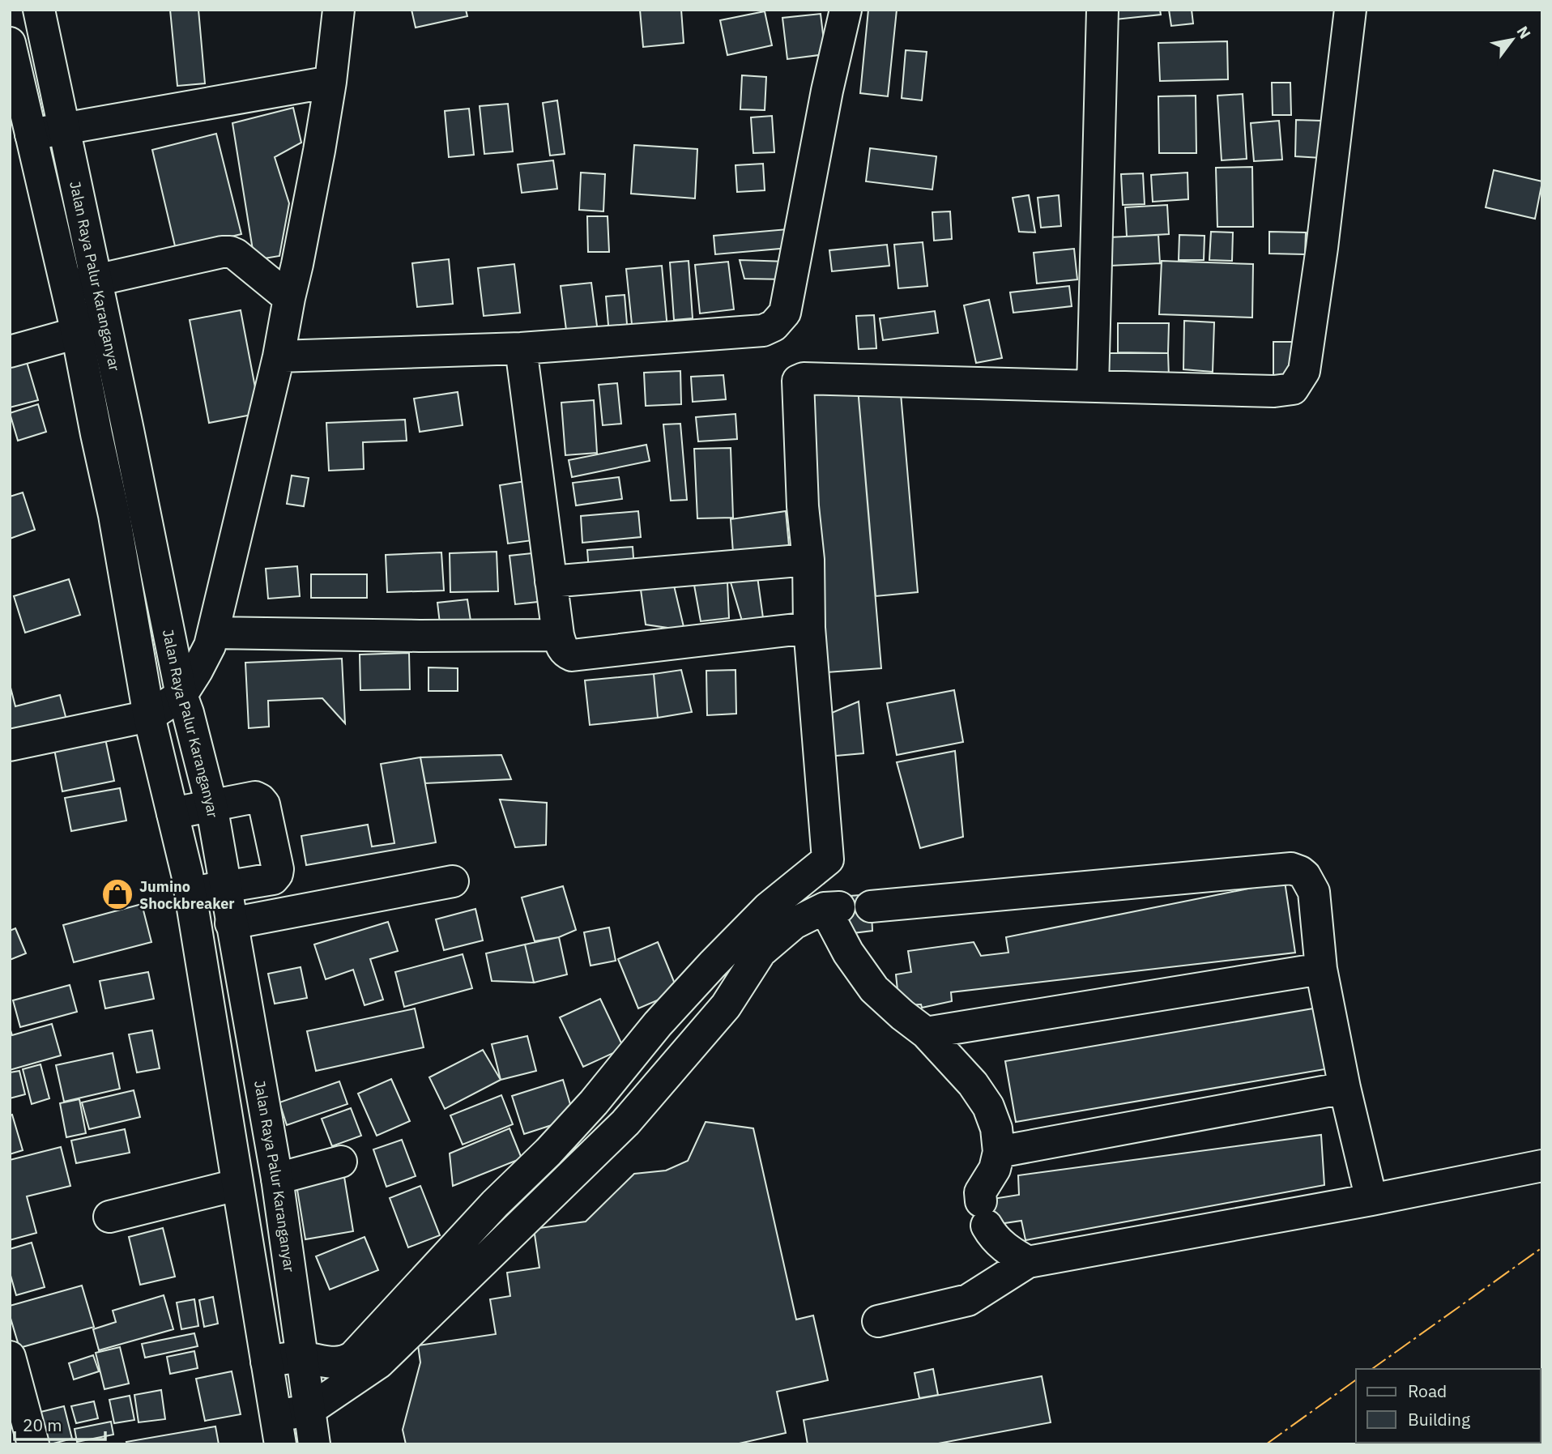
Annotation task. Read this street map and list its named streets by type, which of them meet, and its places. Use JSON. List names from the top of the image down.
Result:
{
  "streets": {
    "street": ["Jalan Raya Palur Karanganyar"]
  },
  "places": {
    "shop": ["Jumino Shockbreaker"]
  },
  "legend": ["Road", "Building"],
  "scale_bar": "20 m",
  "north": "top right"
}
